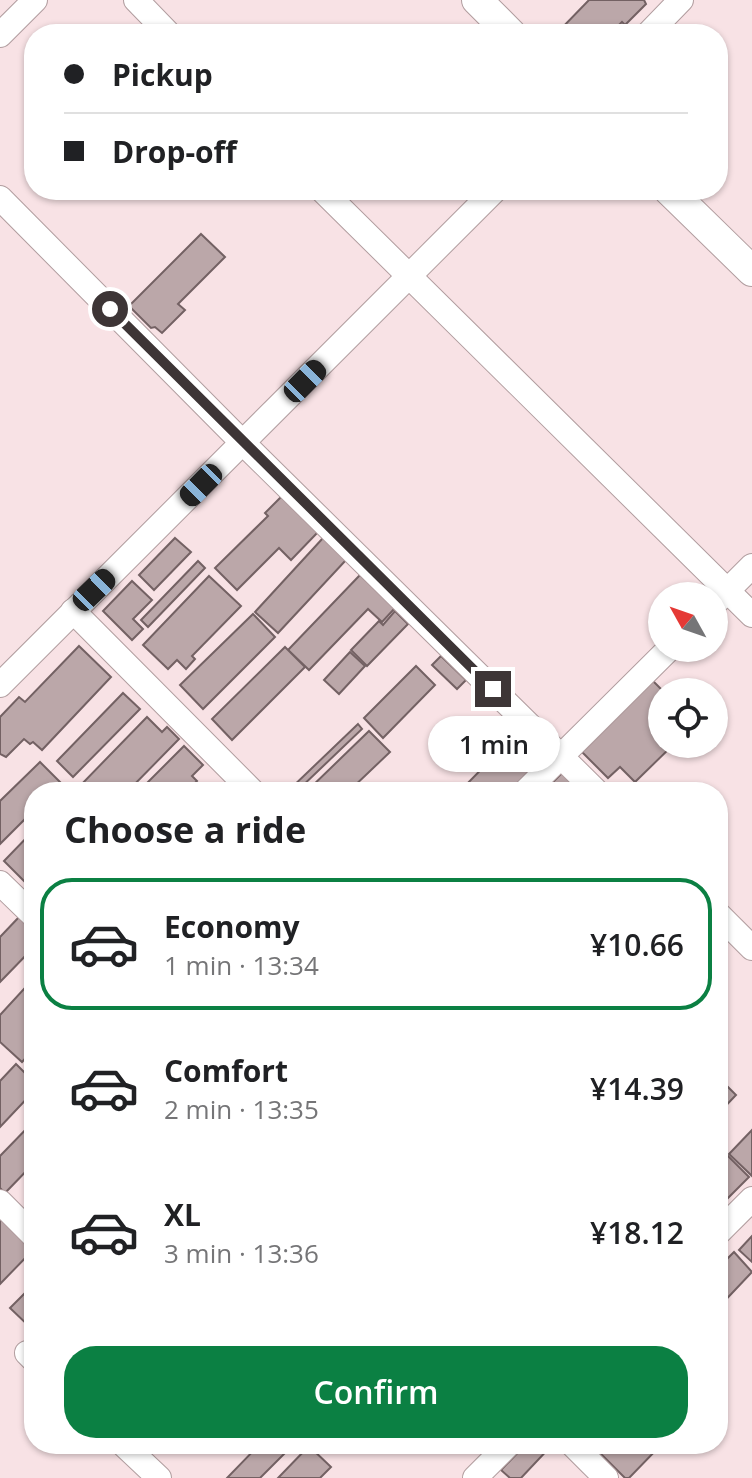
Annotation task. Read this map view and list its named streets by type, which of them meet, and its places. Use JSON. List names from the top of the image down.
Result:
{
  "north": "top left",
  "page": {
    "banner": ["Pickup", "Drop-off"],
    "bubble": "1 min",
    "heading": "Choose a ride",
    "list": [
      {
        "name": "Economy",
        "note": "1 min · 13:34",
        "value": "¥10.66"
      },
      {
        "name": "Comfort",
        "note": "2 min · 13:35",
        "value": "¥14.39"
      },
      {
        "name": "XL",
        "note": "3 min · 13:36",
        "value": "¥18.12"
      }
    ],
    "buttons": "Confirm"
  }
}
